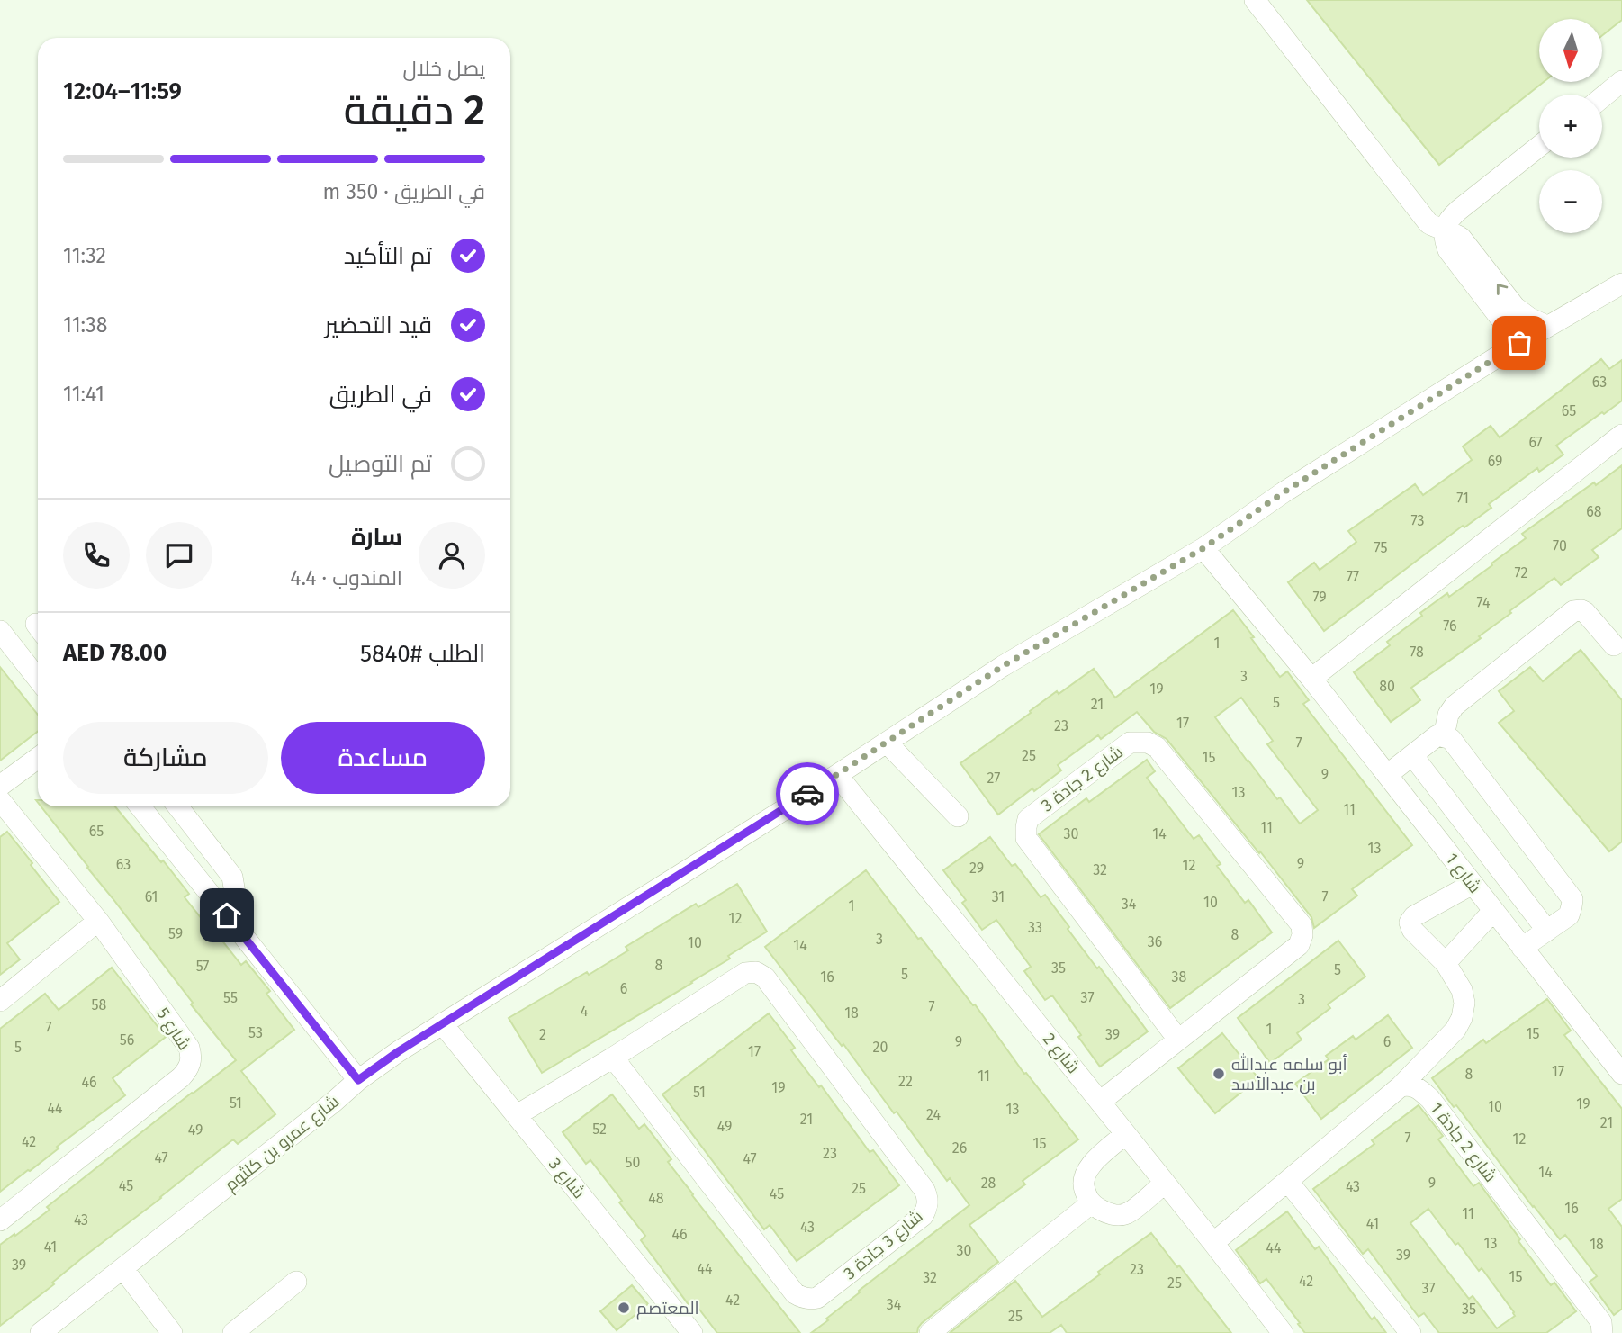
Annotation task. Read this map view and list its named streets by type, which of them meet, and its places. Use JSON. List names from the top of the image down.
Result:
{
  "streets": {
    "street": [
      "شارع 2 جادة 3",
      "شارع 1",
      "شارع 5",
      "شارع 2",
      "شارع 2 جادة 1",
      "شارع عمرو بن كلثوم",
      "شارع 3",
      "شارع 3 جادة 3"
    ]
  },
  "crossings": [
    ["شارع 2 جادة 3", "شارع 2"],
    ["شارع 1", "شارع عمرو بن كلثوم"],
    ["شارع 2", "شارع عمرو بن كلثوم"],
    ["شارع عمرو بن كلثوم", "شارع 3"],
    ["شارع 3", "شارع 3 جادة 3"]
  ],
  "places": ["أبو سلمه عبدالله بن عبدالأسد", "المعتصم"],
  "house_numbers": [
    "63",
    "65",
    "67",
    "69",
    "71",
    "68",
    "73",
    "70",
    "75",
    "72",
    "77",
    "79",
    "74",
    "76",
    "1",
    "78",
    "3",
    "80",
    "19",
    "5",
    "21",
    "17",
    "23",
    "7",
    "25",
    "15",
    "9",
    "27",
    "13",
    "11",
    "11",
    "65",
    "30",
    "14",
    "13",
    "9",
    "63",
    "12",
    "29",
    "32",
    "61",
    "31",
    "7",
    "10",
    "34",
    "1",
    "12",
    "33",
    "59",
    "8",
    "3",
    "36",
    "10",
    "14",
    "8",
    "57",
    "35",
    "5",
    "5",
    "16",
    "38",
    "6",
    "55",
    "37",
    "3",
    "58",
    "7",
    "4",
    "18",
    "7",
    "1",
    "53",
    "15",
    "2",
    "39",
    "56",
    "9",
    "6",
    "5",
    "20",
    "17",
    "17",
    "8",
    "11",
    "22",
    "46",
    "19",
    "51",
    "51",
    "19",
    "10",
    "44",
    "13",
    "24",
    "21",
    "21",
    "49",
    "52",
    "49",
    "7",
    "12",
    "42",
    "15",
    "26",
    "23",
    "47",
    "47",
    "50",
    "14",
    "28",
    "9",
    "45",
    "43",
    "25",
    "45",
    "48",
    "16",
    "11",
    "43",
    "41",
    "43",
    "46",
    "13",
    "18",
    "41",
    "44",
    "30",
    "39",
    "39",
    "44",
    "23",
    "15",
    "32",
    "42",
    "25",
    "37",
    "42",
    "34",
    "35",
    "25"
  ],
  "north": "bottom",
  "page": {
    "map_buttons": ["+", "−"],
    "heading": ["2 دقيقة", "يصل خلال", "11:59–12:04"],
    "panel": [
      "سارة",
      "المندوب · 4.4",
      "الطلب #5840",
      "AED 78.00"
    ],
    "bar": "في الطريق · 350 m",
    "list": [
      ["تم التأكيد", "11:32"],
      ["قيد التحضير", "11:38"],
      ["في الطريق", "11:41"],
      "تم التوصيل"
    ],
    "buttons": ["مساعدة", "مشاركة"]
  }
}
